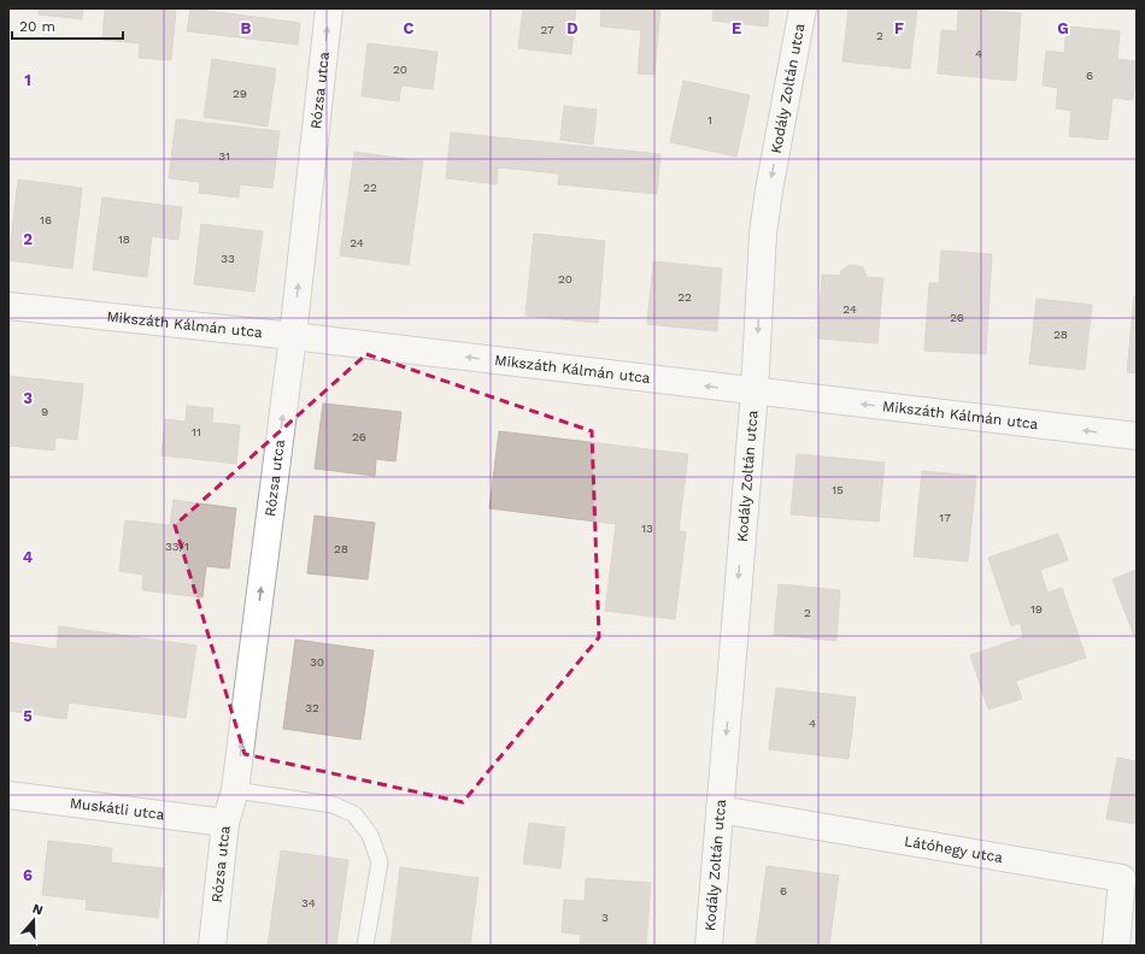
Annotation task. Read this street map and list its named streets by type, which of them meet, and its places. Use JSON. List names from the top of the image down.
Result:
{
  "streets": {
    "street": [
      "Kodály Zoltán utca",
      "Rózsa utca",
      "Mikszáth Kálmán utca",
      "Muskátli utca",
      "Látóhegy utca"
    ]
  },
  "crossings": [
    ["Kodály Zoltán utca", "Mikszáth Kálmán utca"],
    ["Kodály Zoltán utca", "Látóhegy utca"],
    ["Rózsa utca", "Mikszáth Kálmán utca"],
    ["Rózsa utca", "Muskátli utca"]
  ],
  "one_way": ["Kodály Zoltán utca", "Rózsa utca", "Mikszáth Kálmán utca"],
  "house_numbers": [
    "27",
    "2",
    "4",
    "20",
    "6",
    "29",
    "1",
    "31",
    "22",
    "16",
    "18",
    "24",
    "33",
    "20",
    "22",
    "24",
    "26",
    "28",
    "9",
    "11",
    "26",
    "15",
    "17",
    "13",
    "33/1",
    "28",
    "19",
    "2",
    "30",
    "32",
    "4",
    "6",
    "34",
    "3"
  ],
  "scale_bar": "20 m",
  "north": "top",
  "grid": {
    "columns": [
      "B",
      "C",
      "D",
      "E",
      "F",
      "G"
    ],
    "rows": [
      "1",
      "2",
      "3",
      "4",
      "5",
      "6"
    ]
  }
}
